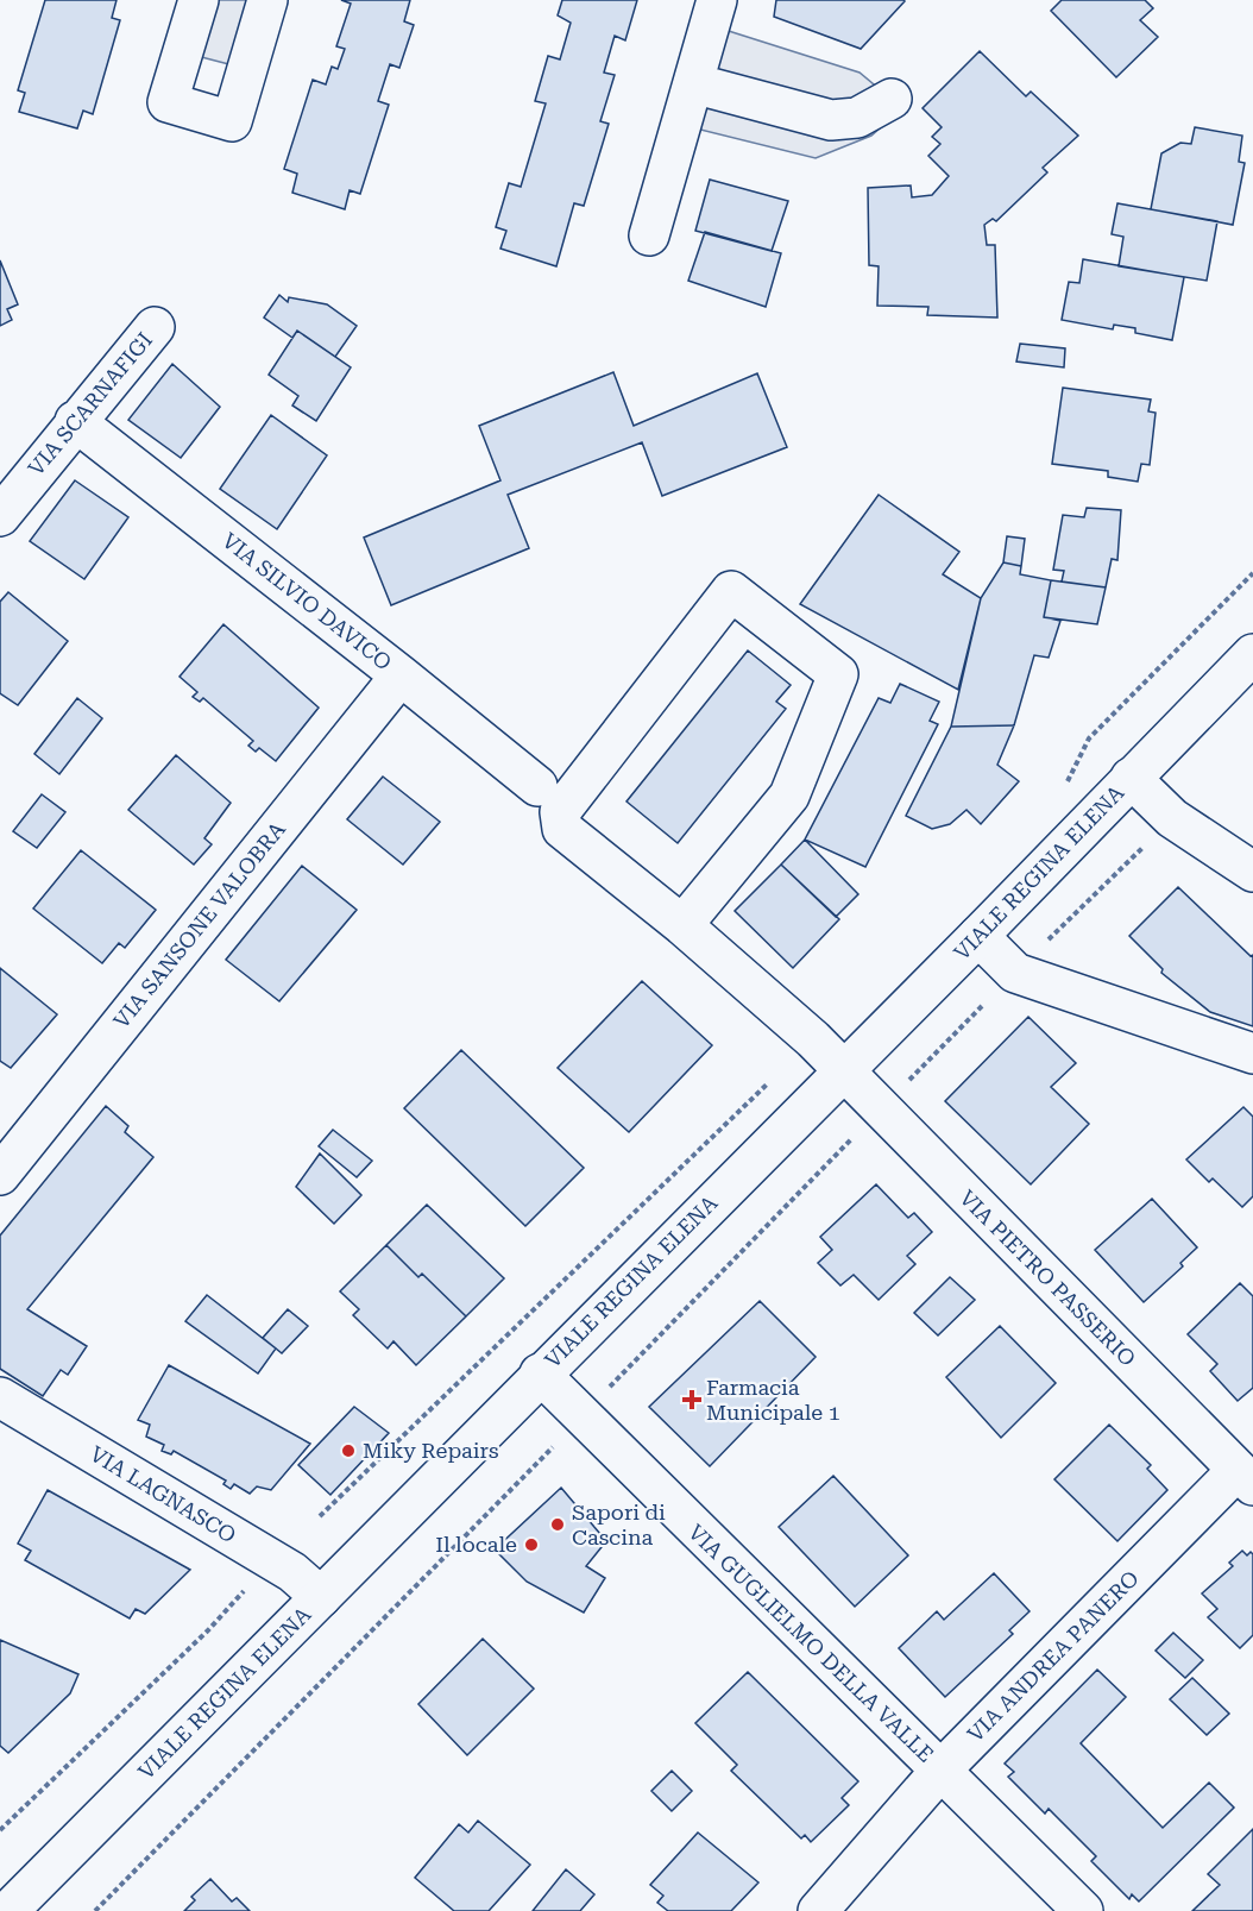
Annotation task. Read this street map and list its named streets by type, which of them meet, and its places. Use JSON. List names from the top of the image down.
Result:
{
  "streets": {
    "street": [
      "VIA SCARNAFIGI",
      "VIA SILVIO DAVICO",
      "VIALE REGINA ELENA",
      "VIA SANSONE VALOBRA",
      "VIA PIETRO PASSERIO",
      "VIA LAGNASCO",
      "VIA GUGLIELMO DELLA VALLE",
      "VIA ANDREA PANERO"
    ]
  },
  "crossings": [
    ["VIA SCARNAFIGI", "VIA SILVIO DAVICO"],
    ["VIA SILVIO DAVICO", "VIA SANSONE VALOBRA"],
    ["VIALE REGINA ELENA", "VIA PIETRO PASSERIO"],
    ["VIALE REGINA ELENA", "VIA LAGNASCO"],
    ["VIALE REGINA ELENA", "VIA GUGLIELMO DELLA VALLE"],
    ["VIA PIETRO PASSERIO", "VIA ANDREA PANERO"],
    ["VIA GUGLIELMO DELLA VALLE", "VIA ANDREA PANERO"]
  ],
  "places": {
    "health": ["Farmacia Municipale 1"],
    "other": ["Miky Repairs", "Sapori di Cascina", "Il locale"]
  }
}
